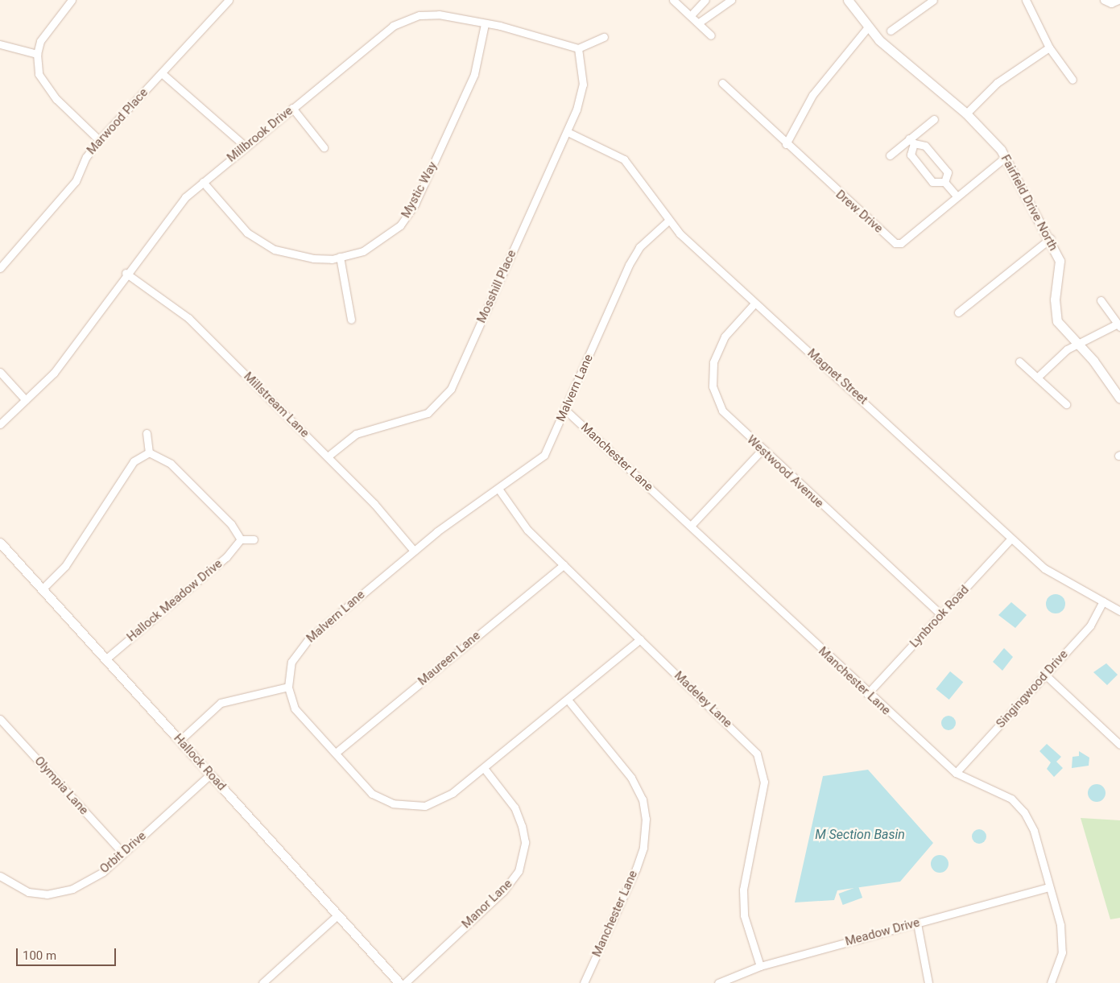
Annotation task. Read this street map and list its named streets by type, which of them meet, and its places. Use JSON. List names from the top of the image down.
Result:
{
  "streets": {
    "street": [
      "Marwood Place",
      "Millbrook Drive",
      "Mystic Way",
      "Fairfield Drive North",
      "Drew Drive",
      "Mosshill Place",
      "Magnet Street",
      "Malvern Lane",
      "Millstream Lane",
      "Manchester Lane",
      "Westwood Avenue",
      "Hallock Meadow Drive",
      "Lynbrook Road",
      "Maureen Lane",
      "Singingwood Drive",
      "Madeley Lane",
      "Hallock Road",
      "Olympia Lane",
      "Orbit Drive",
      "Manor Lane",
      "Meadow Drive"
    ]
  },
  "crossings": [
    ["Millbrook Drive", "Mystic Way"],
    ["Millbrook Drive", "Mosshill Place"],
    ["Millbrook Drive", "Millstream Lane"],
    ["Fairfield Drive North", "Drew Drive"],
    ["Mosshill Place", "Magnet Street"],
    ["Mosshill Place", "Millstream Lane"],
    ["Magnet Street", "Malvern Lane"],
    ["Magnet Street", "Westwood Avenue"],
    ["Magnet Street", "Lynbrook Road"],
    ["Magnet Street", "Singingwood Drive"],
    ["Malvern Lane", "Millstream Lane"],
    ["Malvern Lane", "Manchester Lane"],
    ["Malvern Lane", "Maureen Lane"],
    ["Malvern Lane", "Madeley Lane"],
    ["Malvern Lane", "Manor Lane"],
    ["Manchester Lane", "Lynbrook Road"],
    ["Manchester Lane", "Singingwood Drive"],
    ["Manchester Lane", "Meadow Drive"],
    ["Westwood Avenue", "Lynbrook Road"],
    ["Hallock Meadow Drive", "Hallock Road"],
    ["Maureen Lane", "Madeley Lane"],
    ["Madeley Lane", "Meadow Drive"],
    ["Hallock Road", "Orbit Drive"],
    ["Olympia Lane", "Orbit Drive"]
  ],
  "water": ["M Section Basin"],
  "scale_bar": "100 m"
}
